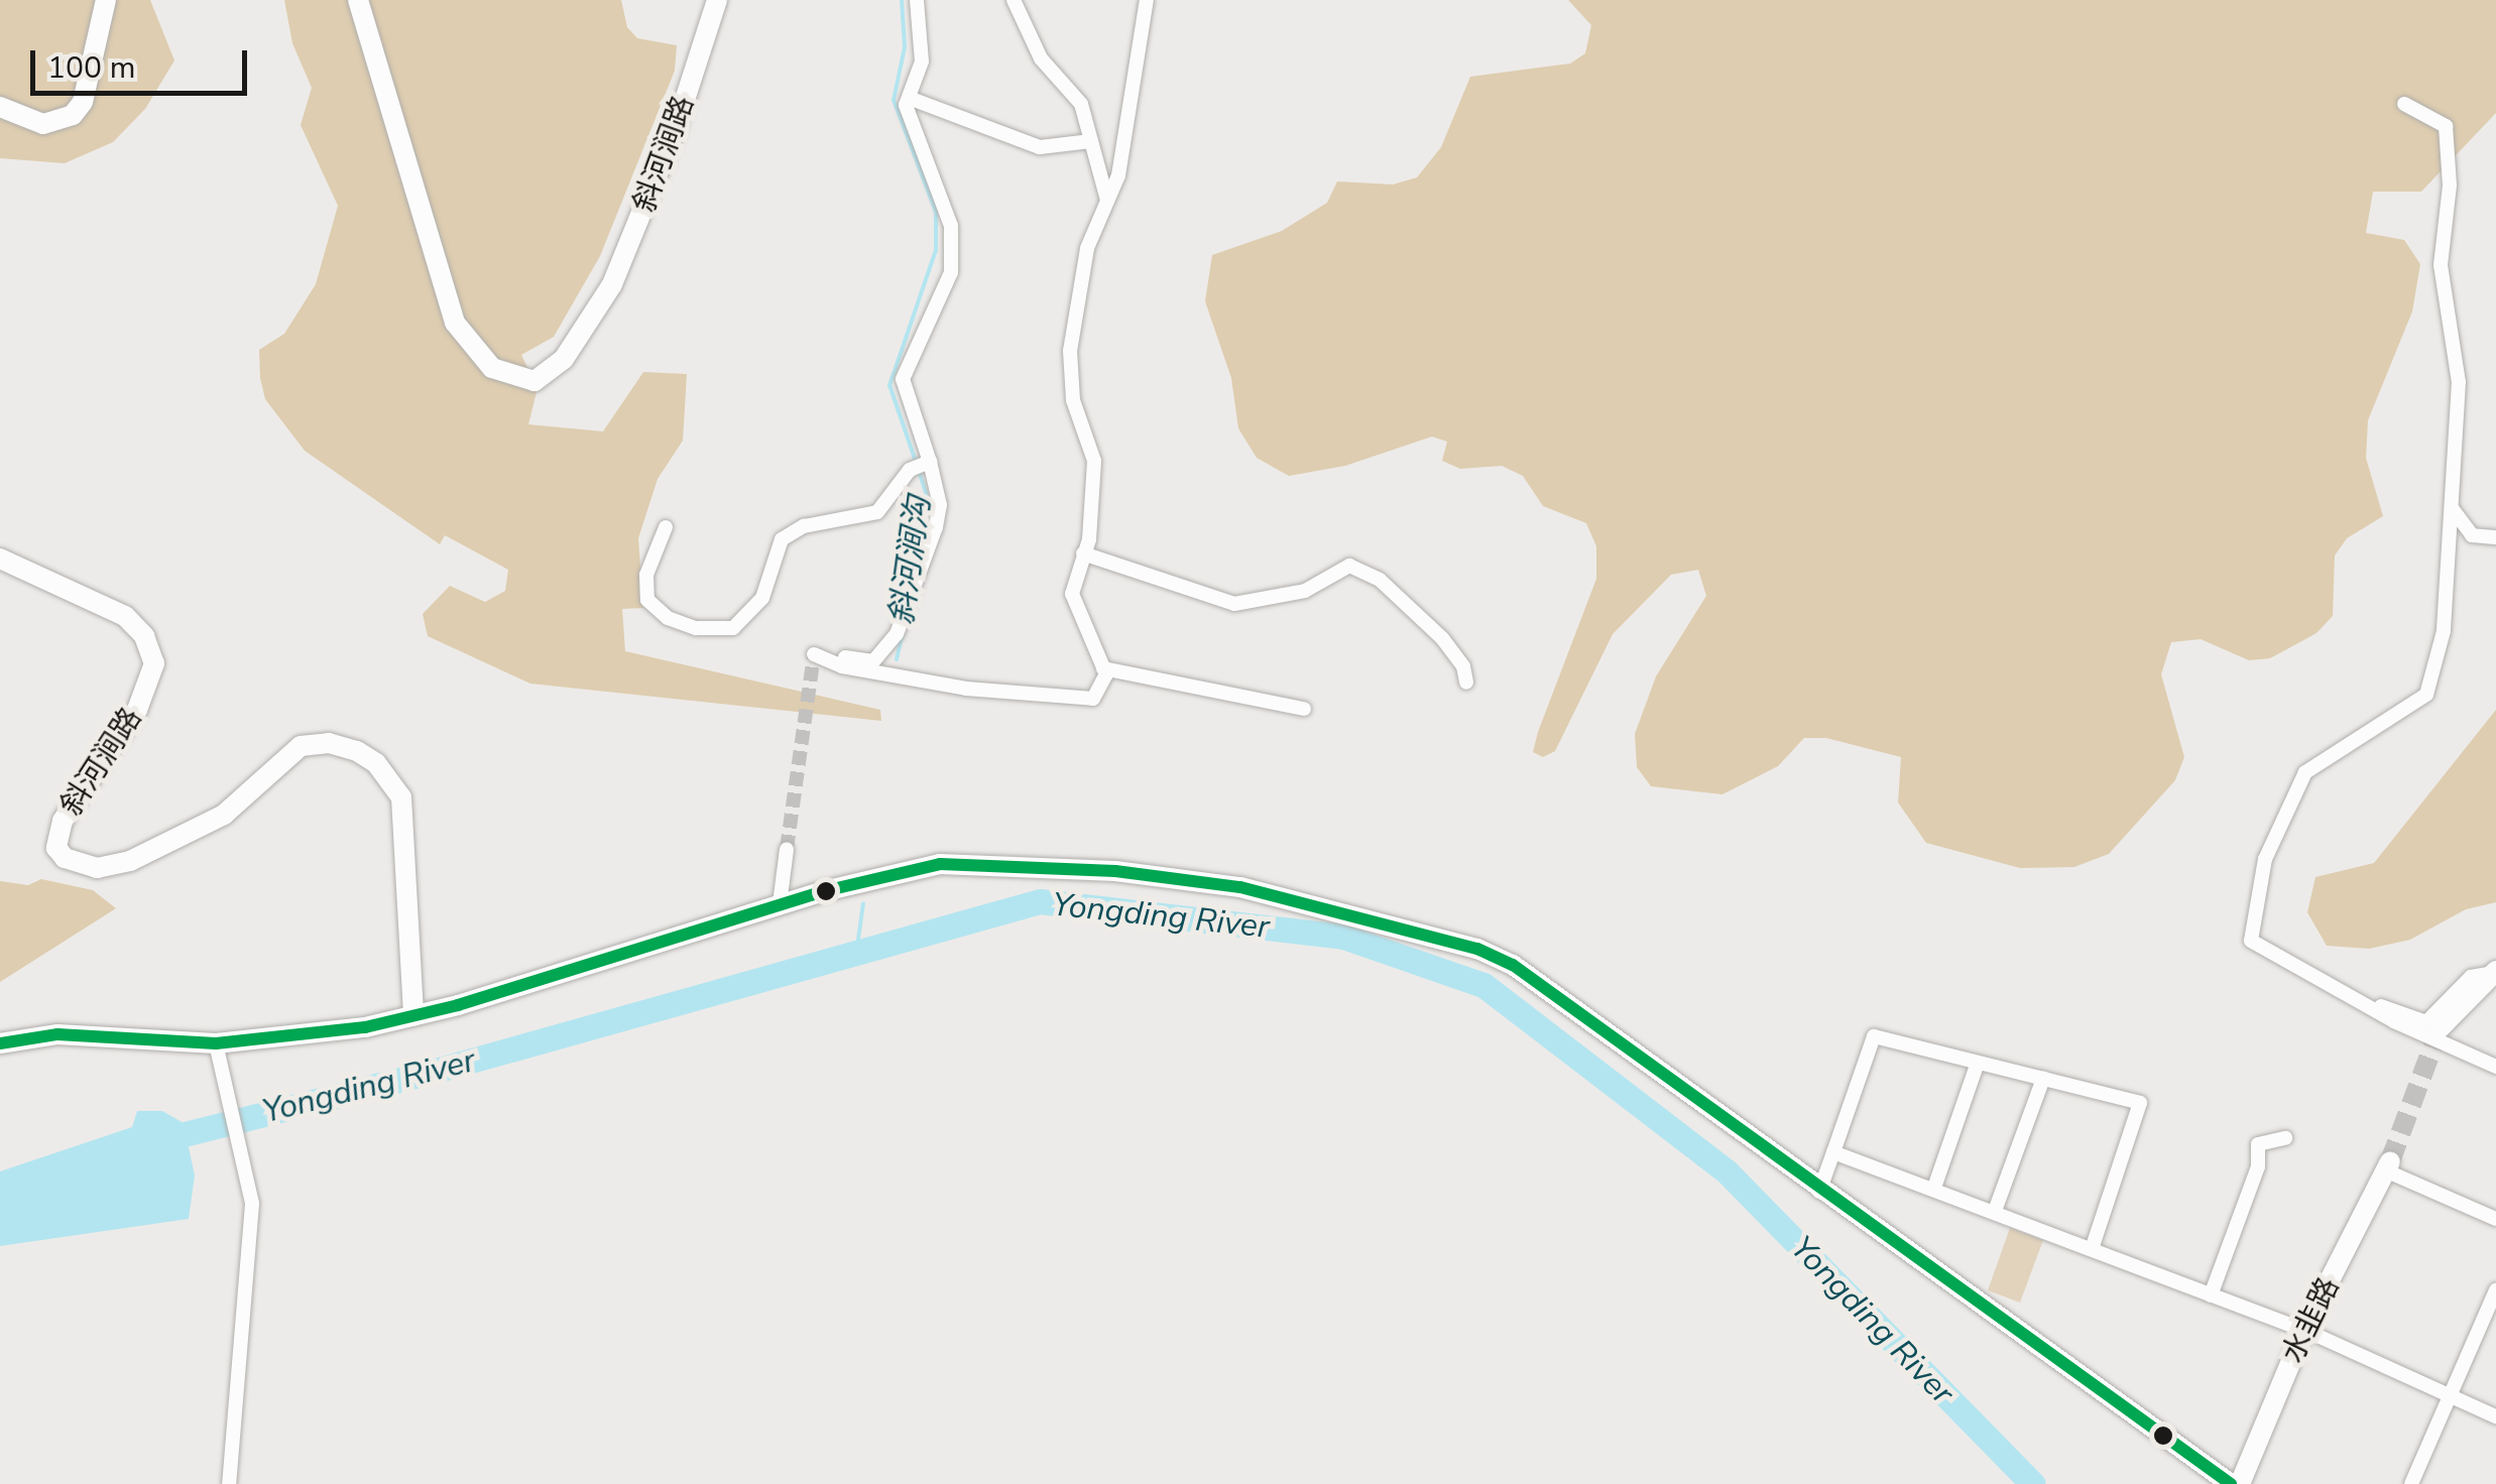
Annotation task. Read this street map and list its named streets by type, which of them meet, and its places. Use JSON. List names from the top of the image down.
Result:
{
  "streets": {
    "street": ["斜河涧路", "水韭路"]
  },
  "water": ["斜河涧沟", "Yongding River"],
  "scale_bar": "100 m"
}
